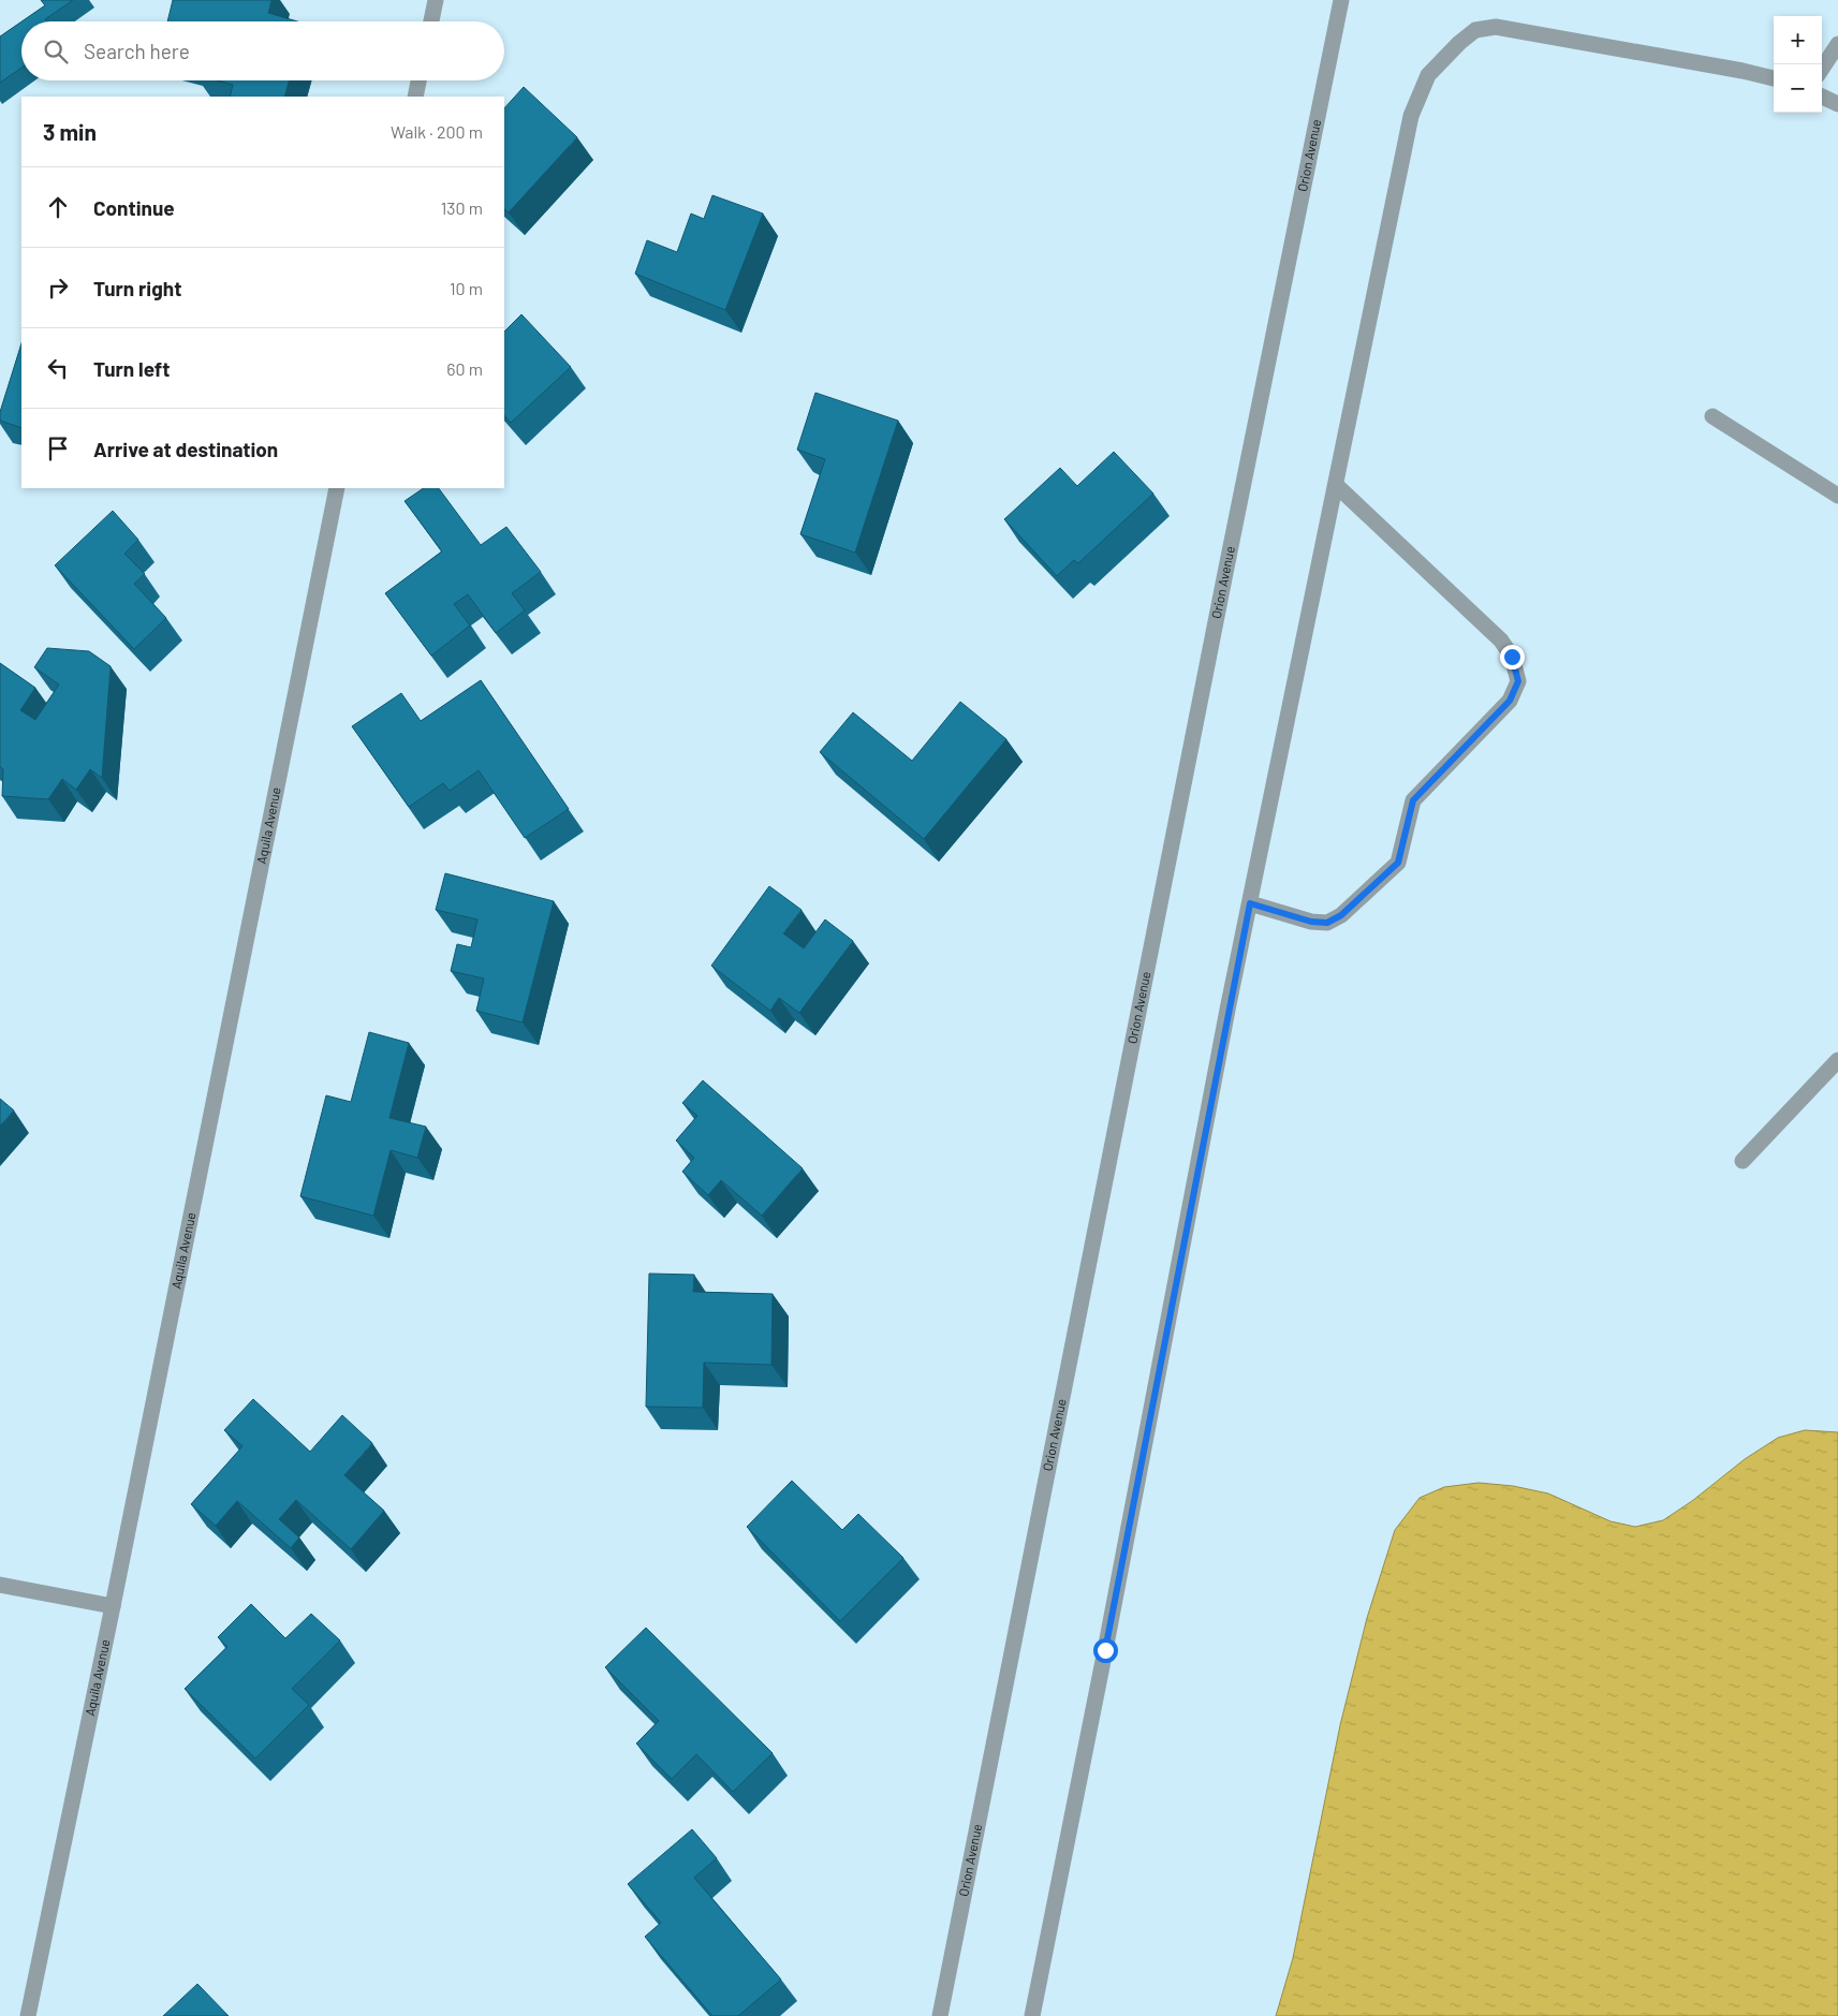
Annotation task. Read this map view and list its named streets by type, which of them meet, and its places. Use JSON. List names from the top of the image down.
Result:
{
  "streets": {
    "street": ["Orion Avenue", "Aquila Avenue"]
  },
  "page": {
    "map_buttons": ["+", "−"],
    "search": "Search here",
    "heading": ["3 min", "Walk · 200 m"],
    "list": [
      ["Continue", "130 m"],
      ["Turn right", "10 m"],
      ["Turn left", "60 m"],
      "Arrive at destination"
    ]
  }
}
